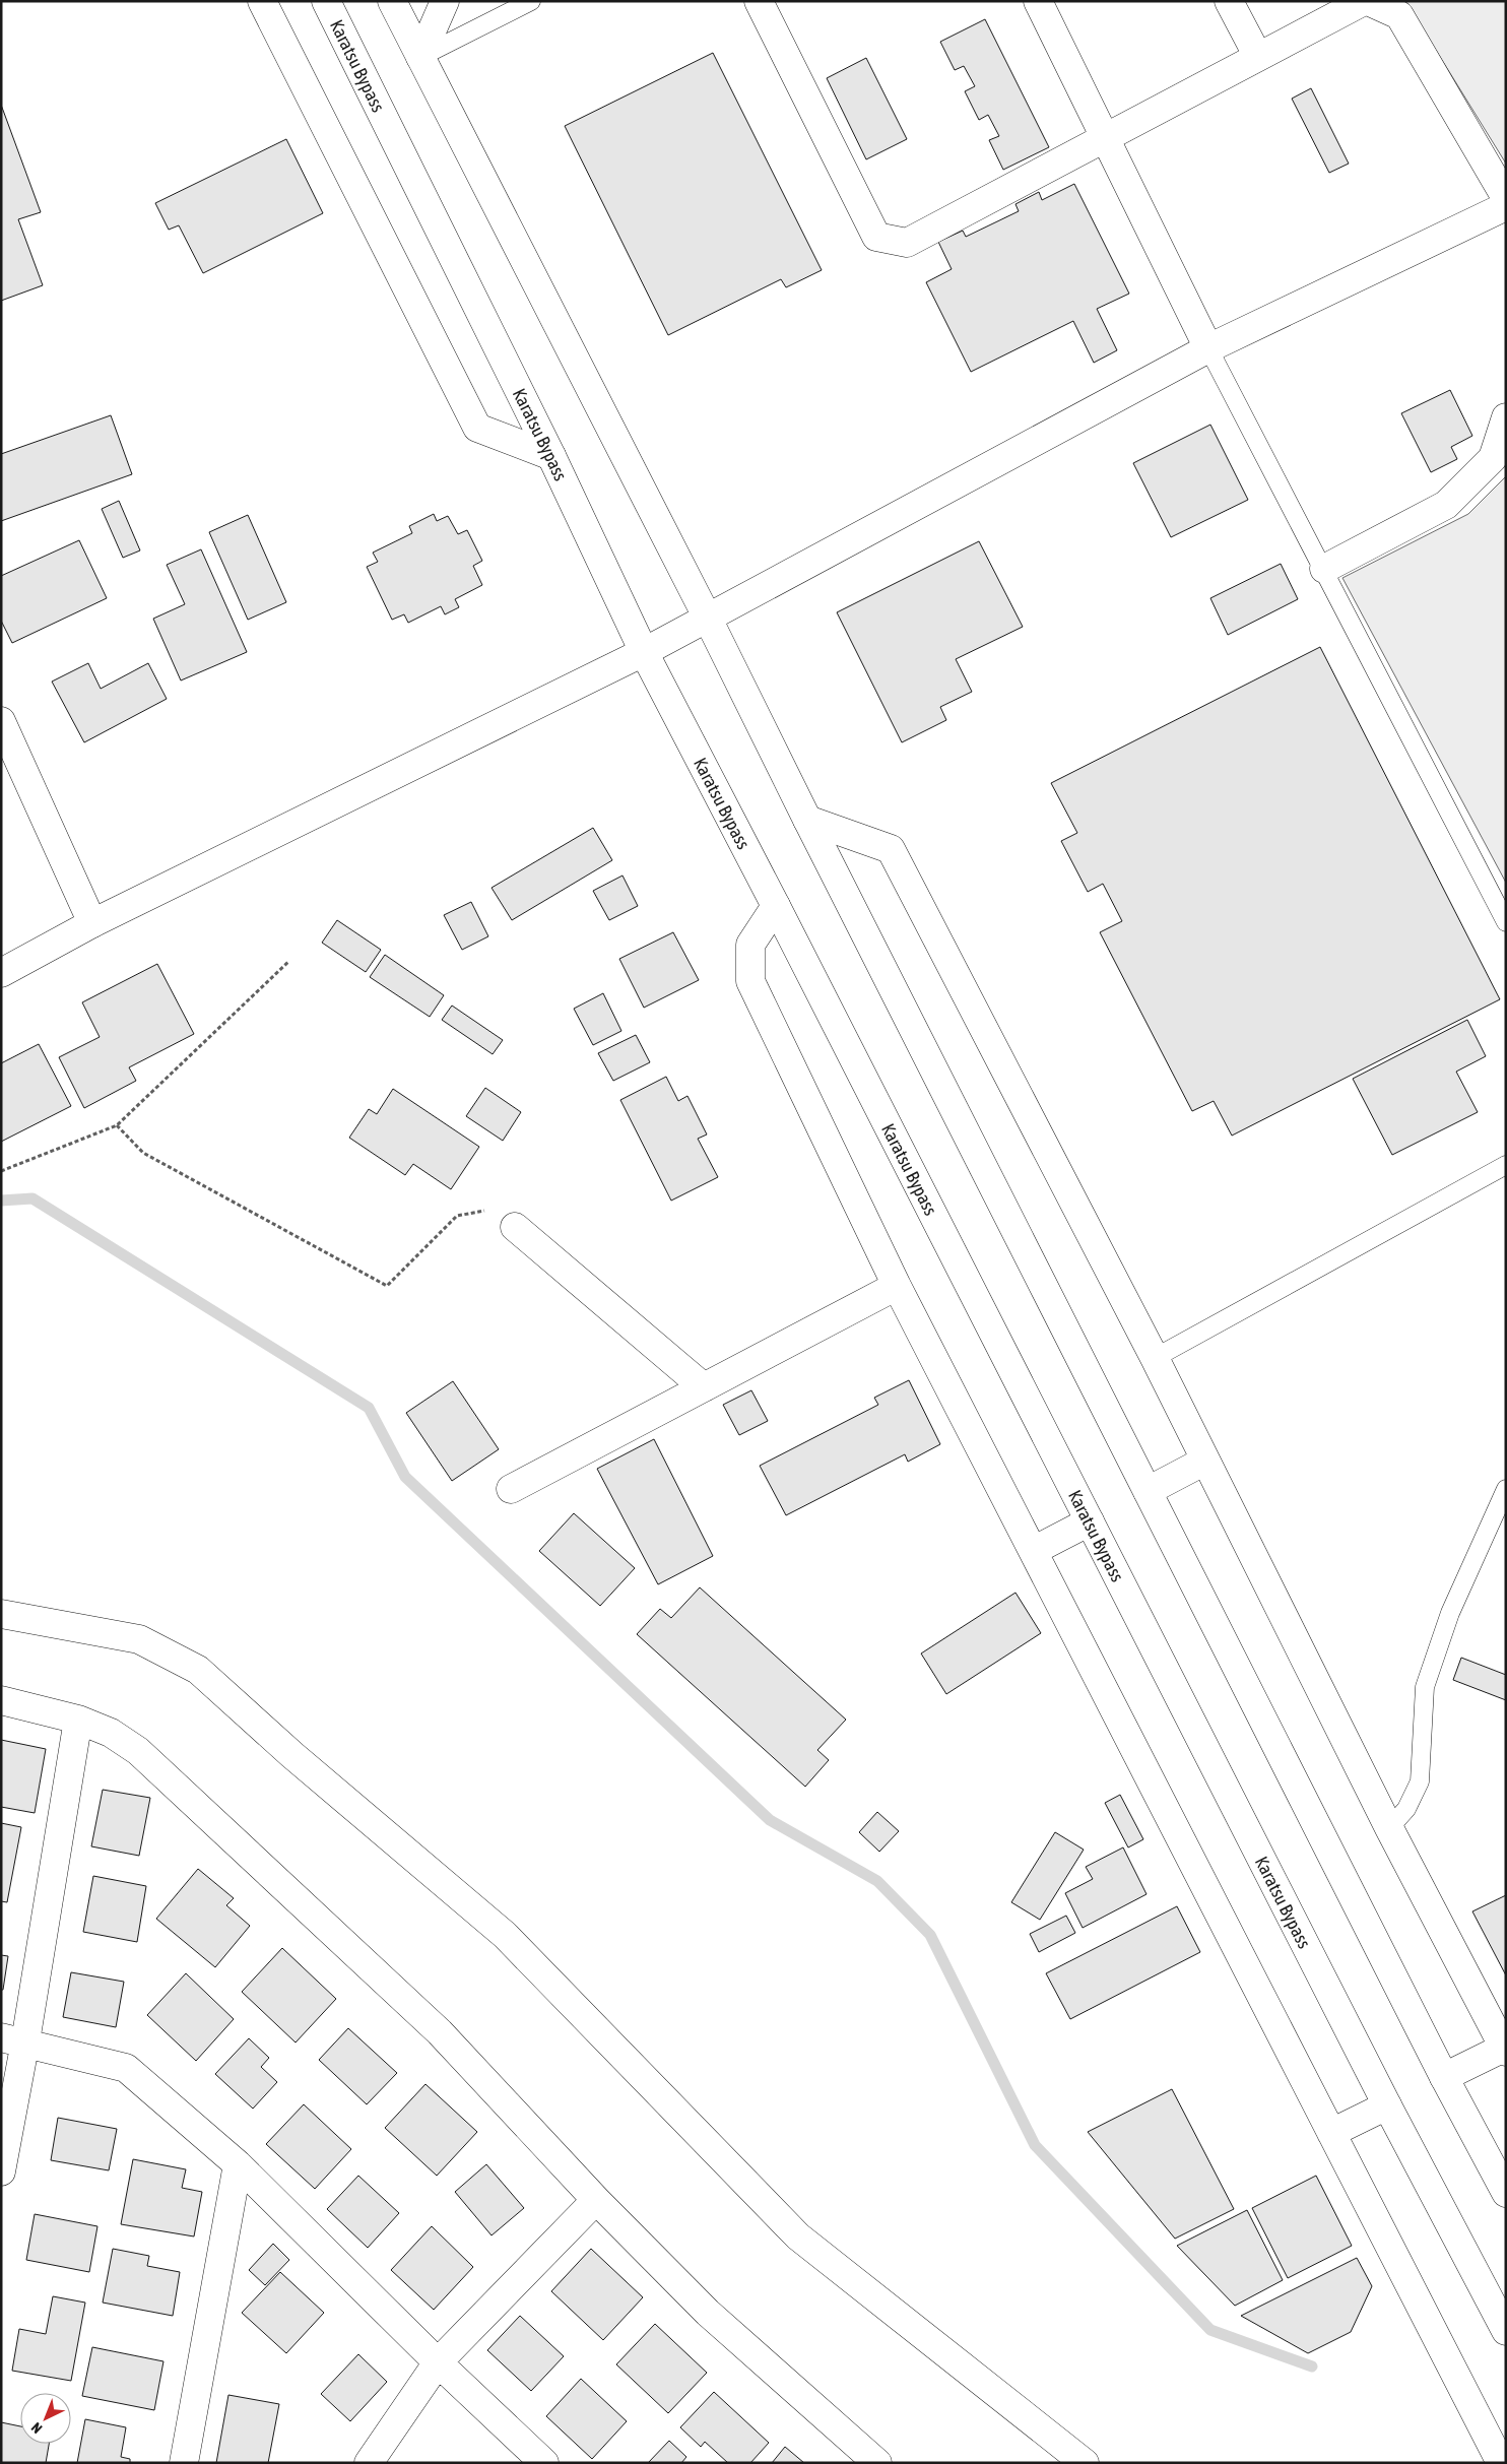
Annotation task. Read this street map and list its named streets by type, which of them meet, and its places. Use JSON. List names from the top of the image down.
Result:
{
  "streets": {
    "main road": ["Karatsu Bypass"]
  },
  "north": "bottom left"
}
